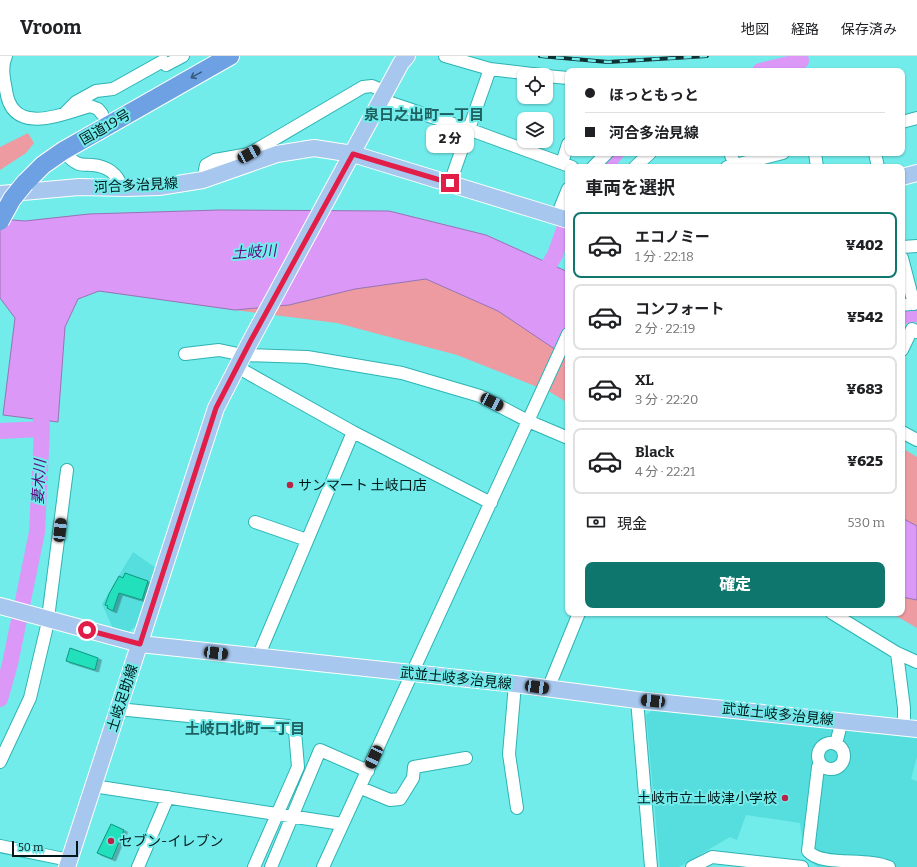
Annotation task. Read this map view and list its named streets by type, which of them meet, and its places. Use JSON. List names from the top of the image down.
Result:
{
  "streets": {
    "highway": ["国道19号"],
    "main road": ["河合多治見線", "武並土岐多治見線", "土岐足助線"]
  },
  "crossings": [
    ["河合多治見線", "土岐足助線"],
    ["武並土岐多治見線", "土岐足助線"]
  ],
  "districts": ["泉日之出町一丁目", "土岐口北町一丁目"],
  "water": ["土岐川", "妻木川"],
  "places": ["サンマート 土岐口店", "土岐市立土岐津小学校", "セブン-イレブン"],
  "scale_bar": "50 m",
  "page": {
    "header": "Vroom",
    "nav": ["地図", "経路", "保存済み"],
    "banner": ["ほっともっと", "河合多治見線"],
    "bubble": "2 分",
    "heading": "車両を選択",
    "list": [
      {
        "name": "エコノミー",
        "note": "1 分 · 22:18",
        "value": "¥402"
      },
      {
        "name": "コンフォート",
        "note": "2 分 · 22:19",
        "value": "¥542"
      },
      {
        "name": "XL",
        "note": "3 分 · 22:20",
        "value": "¥683"
      },
      {
        "name": "Black",
        "note": "4 分 · 22:21",
        "value": "¥625"
      }
    ],
    "pay": ["現金", "530 m"],
    "buttons": "確定",
    "scale": "50 m"
  }
}
